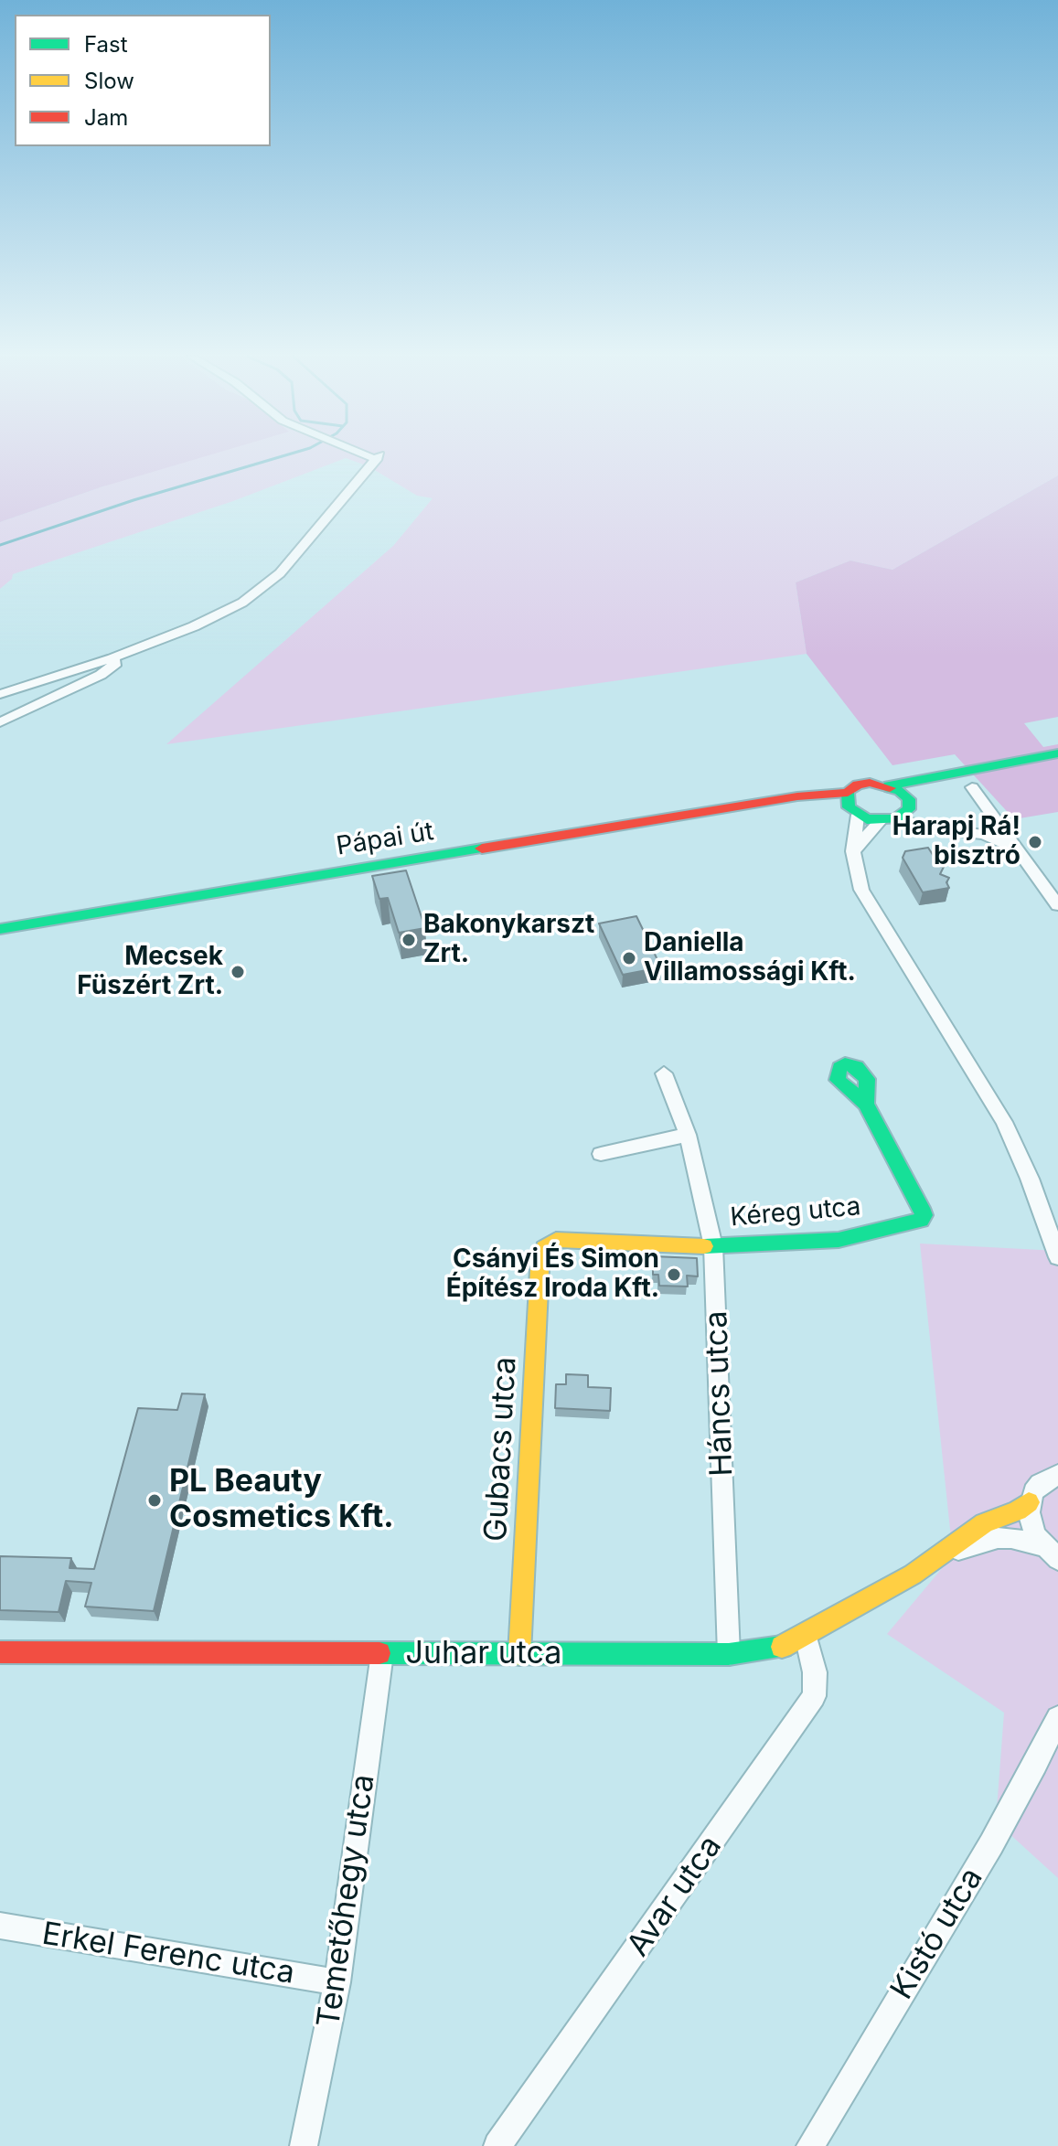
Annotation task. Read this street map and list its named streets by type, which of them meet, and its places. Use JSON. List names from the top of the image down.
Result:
{
  "streets": {
    "street": [
      "Pápai út",
      "Kéreg utca",
      "Háncs utca",
      "Gubacs utca",
      "Juhar utca",
      "Avar utca",
      "Temetőhegy utca",
      "Kistó utca",
      "Erkel Ferenc utca"
    ]
  },
  "crossings": [
    ["Kéreg utca", "Háncs utca"],
    ["Kéreg utca", "Gubacs utca"],
    ["Háncs utca", "Juhar utca"],
    ["Gubacs utca", "Juhar utca"],
    ["Juhar utca", "Avar utca"],
    ["Juhar utca", "Temetőhegy utca"],
    ["Temetőhegy utca", "Erkel Ferenc utca"]
  ],
  "places": [
    "Harapj Rá! bisztró",
    "Bakonykarszt Zrt.",
    "Daniella Villamossági Kft.",
    "Mecsek Füszért Zrt.",
    "Csányi És Simon Építész Iroda Kft.",
    "PL Beauty Cosmetics Kft."
  ],
  "legend": ["Fast", "Slow", "Jam"]
}
